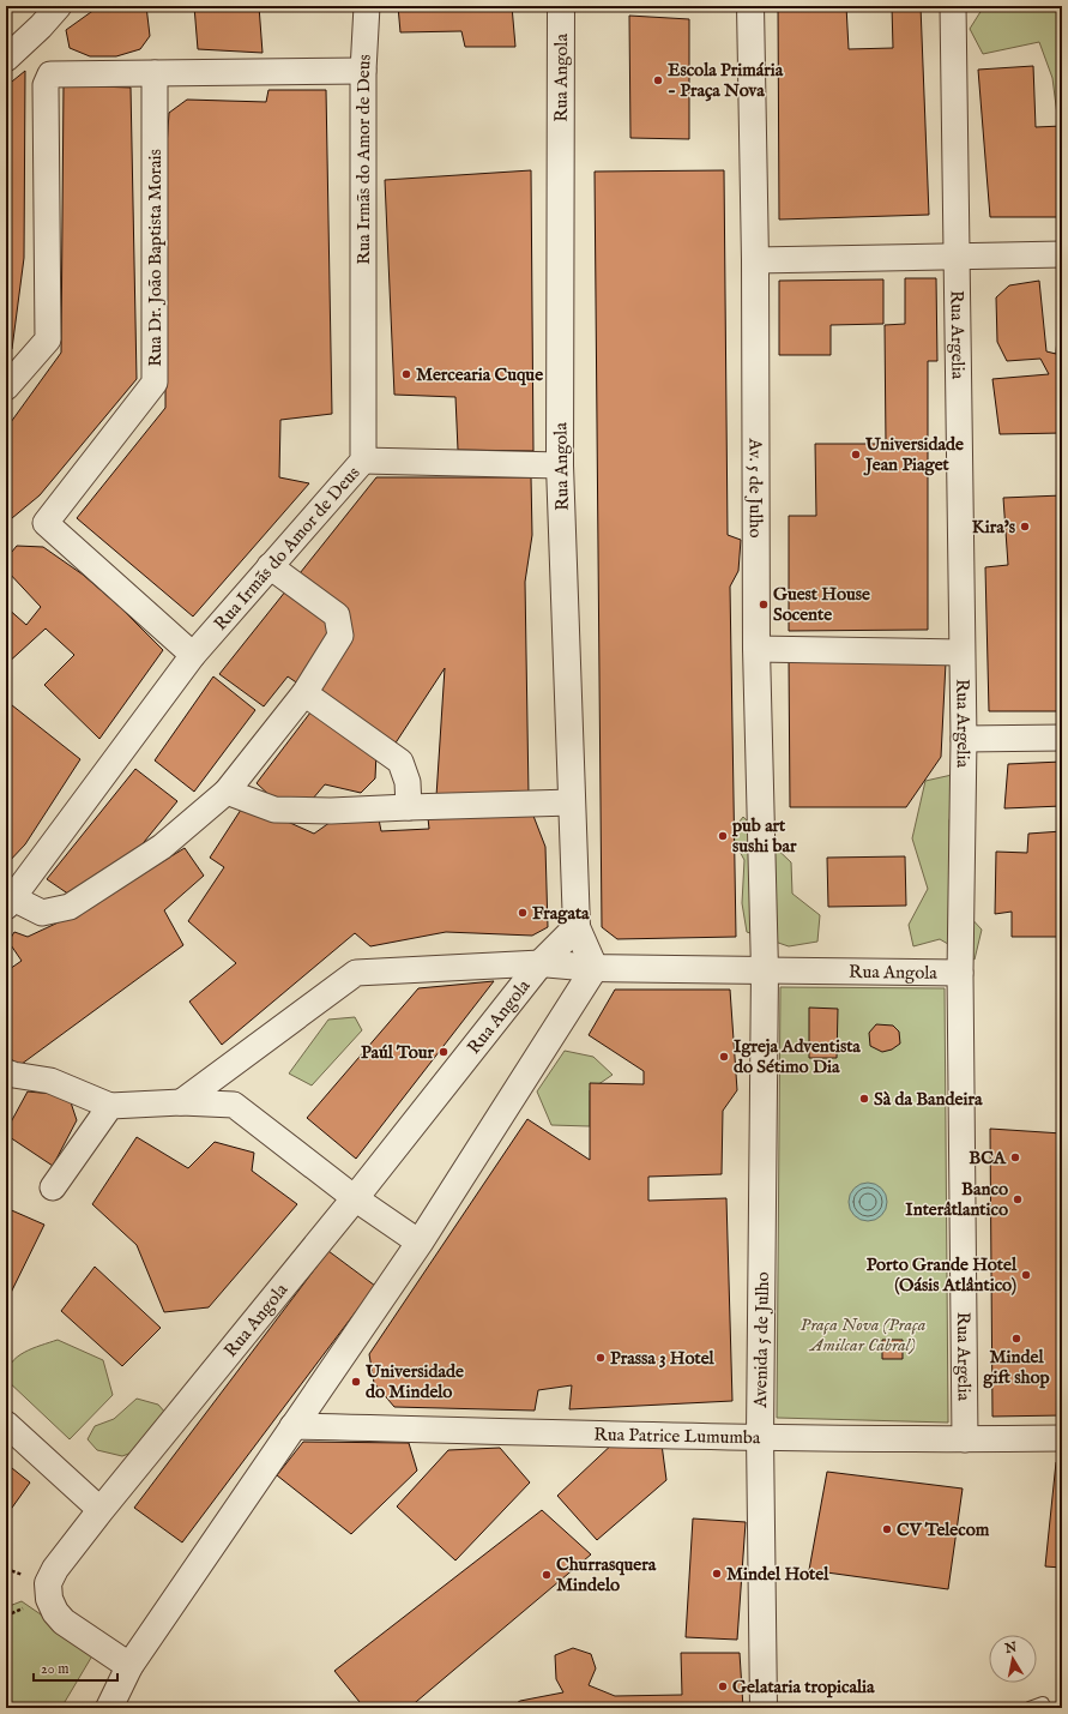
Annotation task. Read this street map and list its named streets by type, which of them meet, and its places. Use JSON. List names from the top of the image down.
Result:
{
  "streets": {
    "street": [
      "Rua Angola",
      "Rua Irmãs do Amor de Deus",
      "Rua Dr. João Baptista Morais",
      "Rua Argelia",
      "Av. 5 de Julho",
      "Avenida 5 de Julho",
      "Rua Patrice Lumumba"
    ]
  },
  "crossings": [
    ["Rua Angola", "Rua Argelia"],
    ["Rua Angola", "Av. 5 de Julho"],
    ["Rua Angola", "Avenida 5 de Julho"],
    ["Rua Irmãs do Amor de Deus", "Rua Dr. João Baptista Morais"],
    ["Rua Argelia", "Rua Patrice Lumumba"],
    ["Av. 5 de Julho", "Avenida 5 de Julho"],
    ["Avenida 5 de Julho", "Rua Patrice Lumumba"]
  ],
  "parks": ["Praça Nova (Praça Amilcar Cabral)"],
  "places": [
    "Escola Primária - Praça Nova",
    "Mercearia Cuque",
    "Universidade Jean Piaget",
    "Kira's",
    "Guest House Socente",
    "pub art sushi bar",
    "Fragata",
    "Paúl Tour",
    "Igreja Adventista do Sétimo Dia",
    "Sà da Bandeira",
    "BCA",
    "Banco Interâtlantico",
    "Porto Grande Hotel (Oásis Atlântico)",
    "Mindel gift shop",
    "Prassa 3 Hotel",
    "Universidade do Mindelo",
    "CV Telecom",
    "Mindel Hotel",
    "Churrasquera Mindelo",
    "Gelataria tropicalia"
  ],
  "scale_bar": "20 m",
  "north": "top"
}
